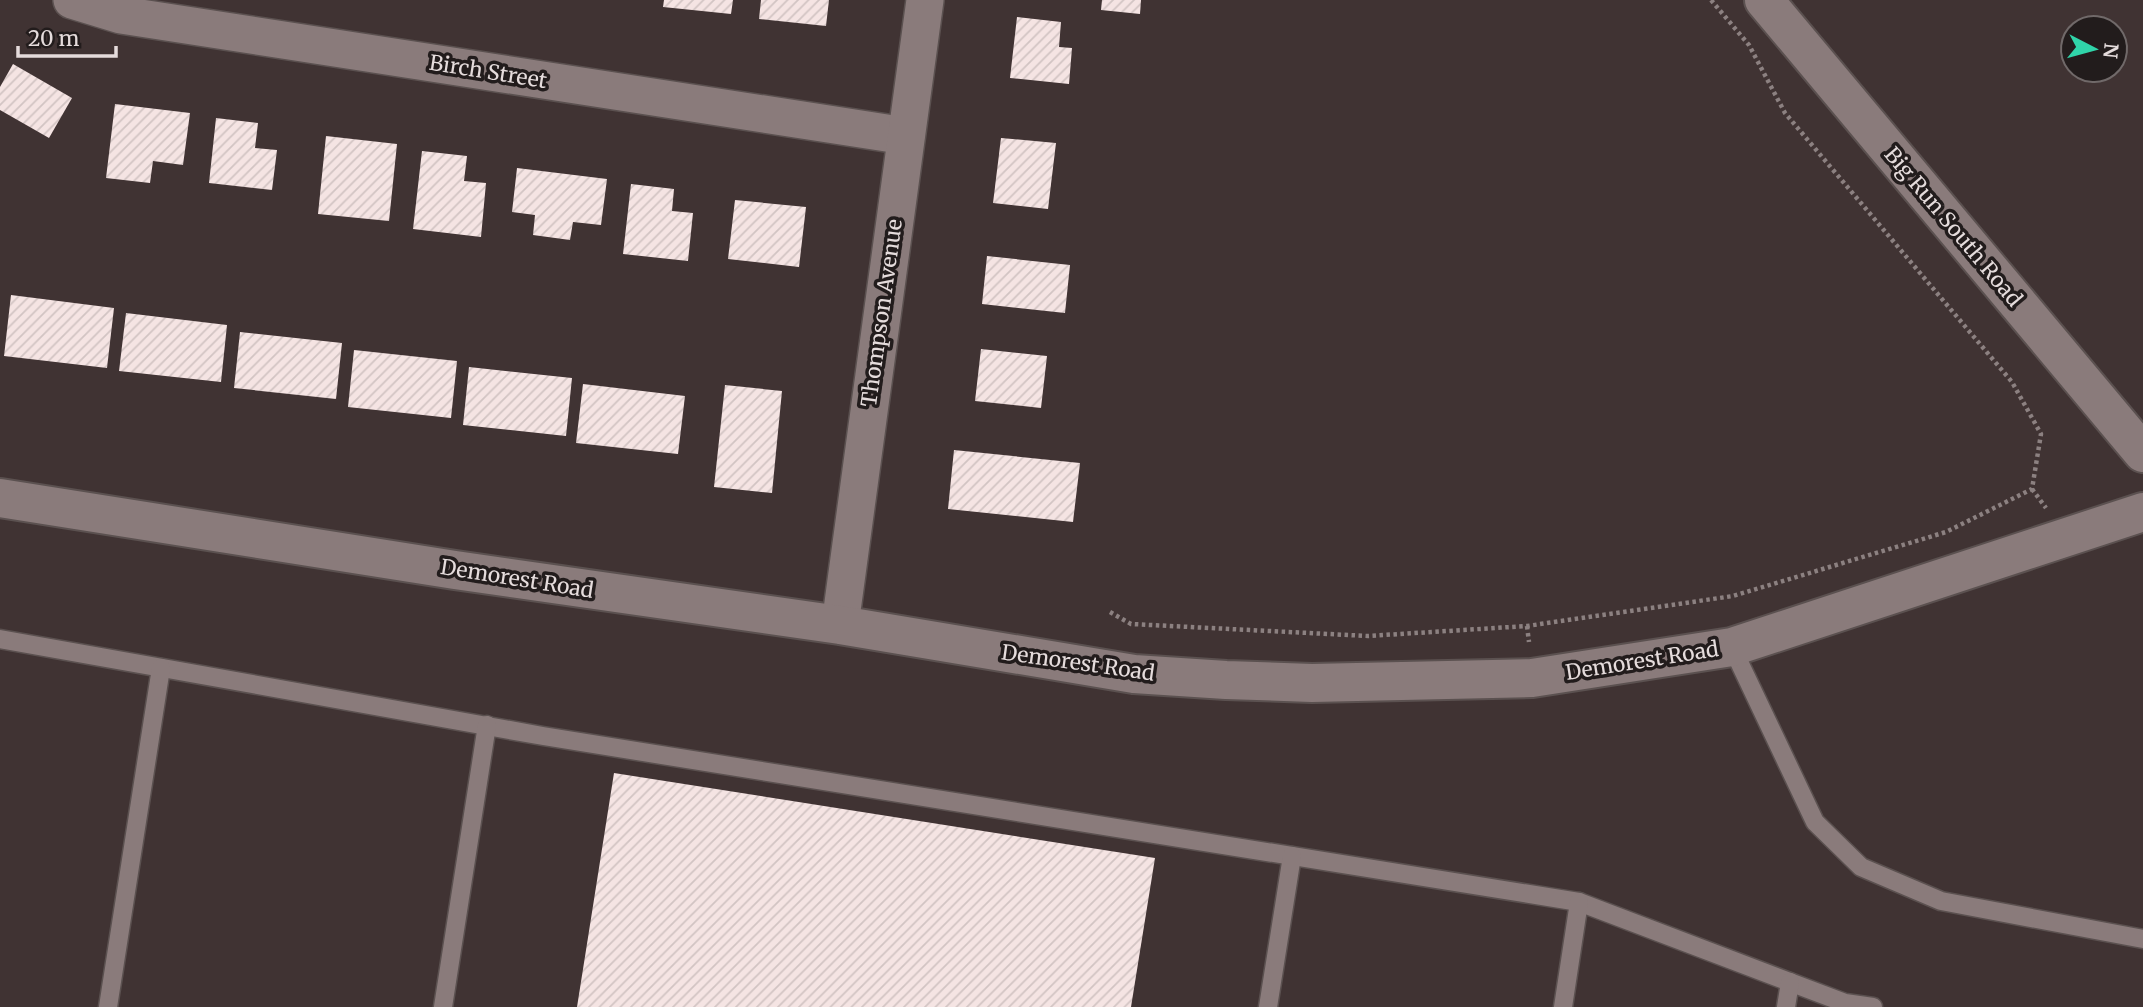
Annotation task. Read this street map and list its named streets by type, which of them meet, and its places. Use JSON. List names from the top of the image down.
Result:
{
  "streets": {
    "street": [
      "Birch Street",
      "Big Run South Road",
      "Thompson Avenue",
      "Demorest Road"
    ]
  },
  "crossings": [
    ["Birch Street", "Thompson Avenue"],
    ["Thompson Avenue", "Demorest Road"]
  ],
  "scale_bar": "20 m",
  "north": "right"
}
